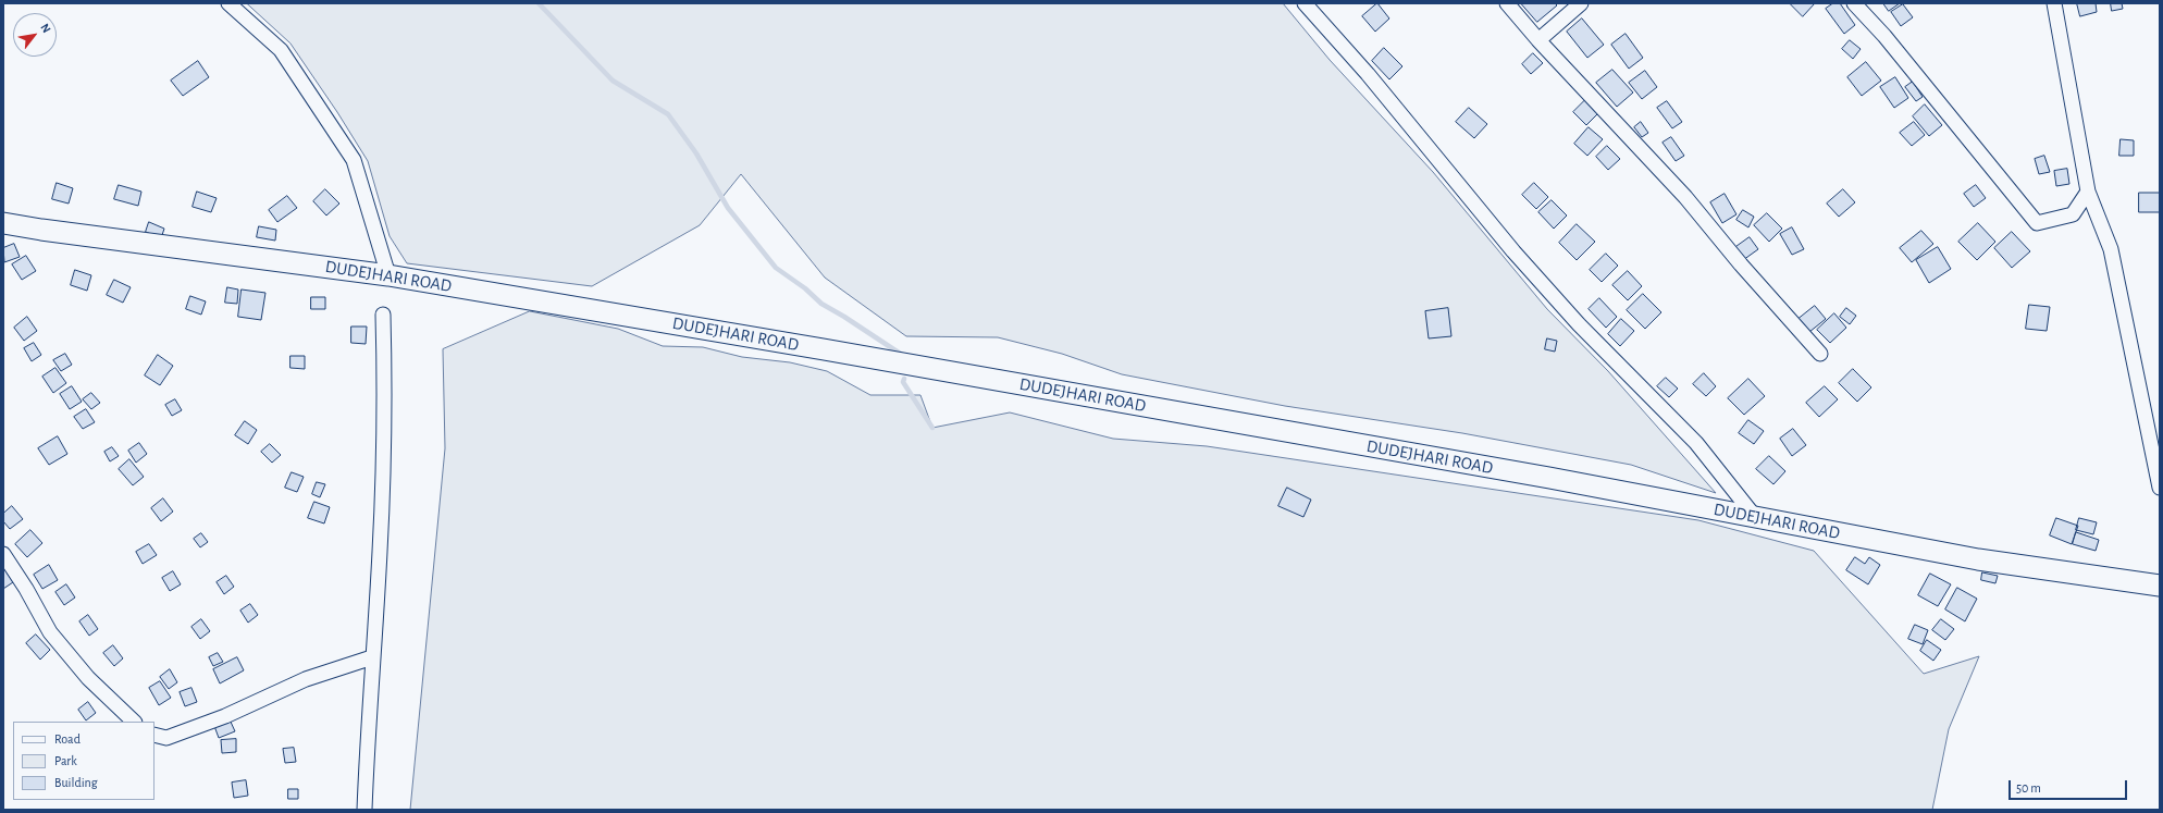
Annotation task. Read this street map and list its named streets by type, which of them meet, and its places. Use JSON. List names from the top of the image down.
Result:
{
  "streets": {
    "street": ["DUDEJHARI ROAD"]
  },
  "legend": ["Road", "Park", "Building"],
  "scale_bar": "50 m",
  "north": "top right"
}
